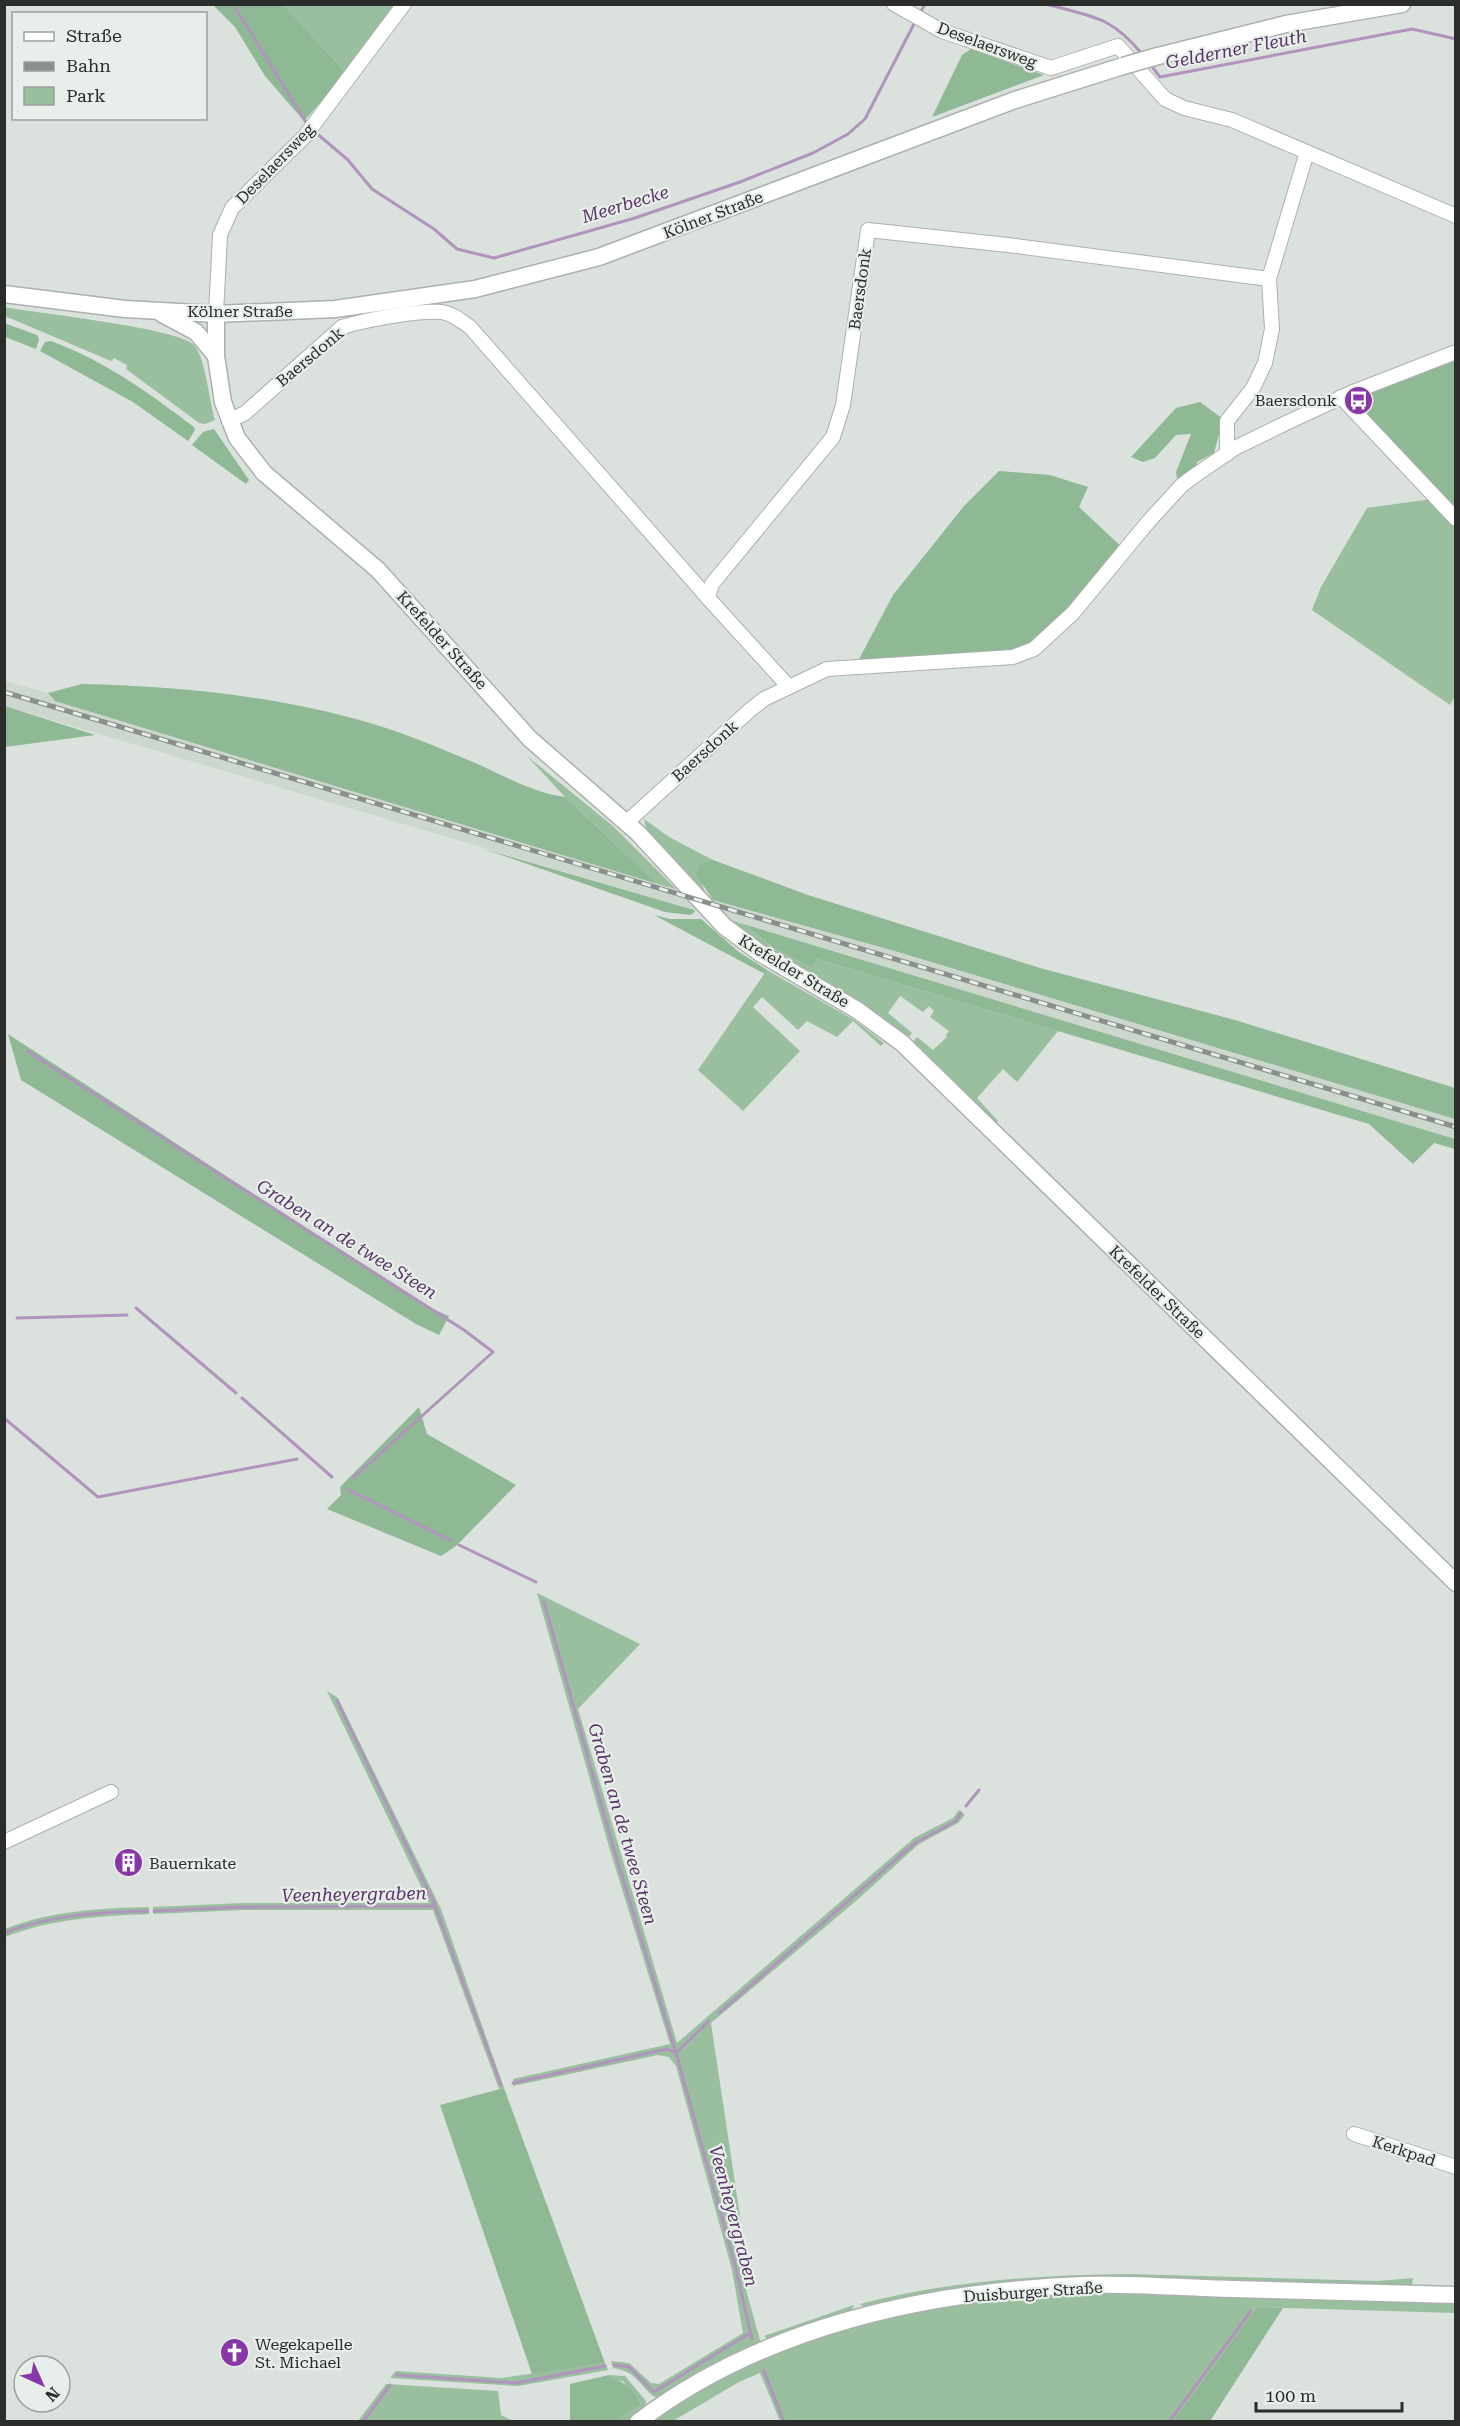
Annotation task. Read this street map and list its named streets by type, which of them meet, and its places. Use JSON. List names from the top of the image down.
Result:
{
  "streets": {
    "main road": ["Kölner Straße", "Krefelder Straße", "Duisburger Straße"],
    "street": ["Deselaersweg", "Baersdonk", "Kerkpad"]
  },
  "crossings": [
    ["Deselaersweg", "Kölner Straße"],
    ["Deselaersweg", "Krefelder Straße"],
    ["Kölner Straße", "Krefelder Straße"],
    ["Baersdonk", "Krefelder Straße"]
  ],
  "water": [
    "Gelderner Fleuth",
    "Meerbecke",
    "Graben an de twee Steen",
    "Veenheyergraben"
  ],
  "places": {
    "bus stop": ["Baersdonk"],
    "building": ["Bauernkate"],
    "church": ["Wegekapelle St. Michael"]
  },
  "legend": ["Straße", "Bahn", "Park"],
  "scale_bar": "100 m",
  "north": "bottom right"
}
